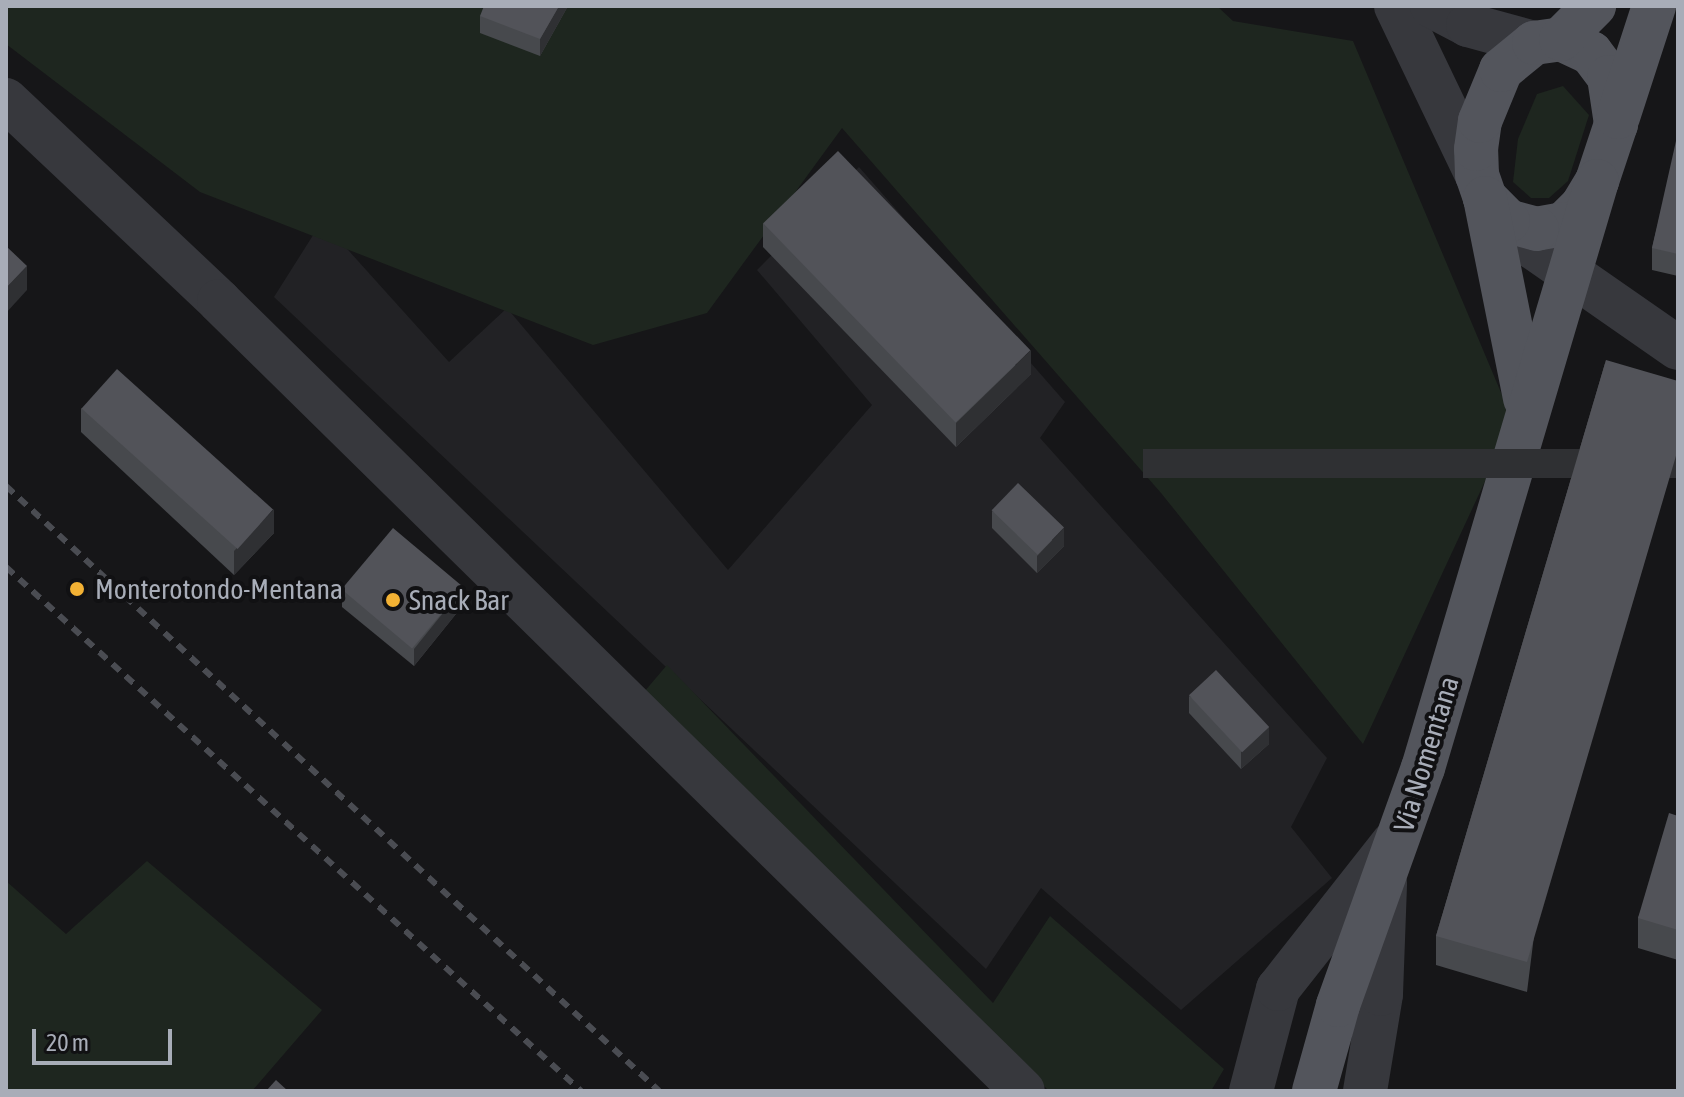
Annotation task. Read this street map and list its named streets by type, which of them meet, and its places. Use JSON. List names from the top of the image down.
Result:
{
  "streets": {
    "main road": ["Via Nomentana"]
  },
  "places": ["Monterotondo-Mentana", "Snack Bar"],
  "scale_bar": "20 m"
}
